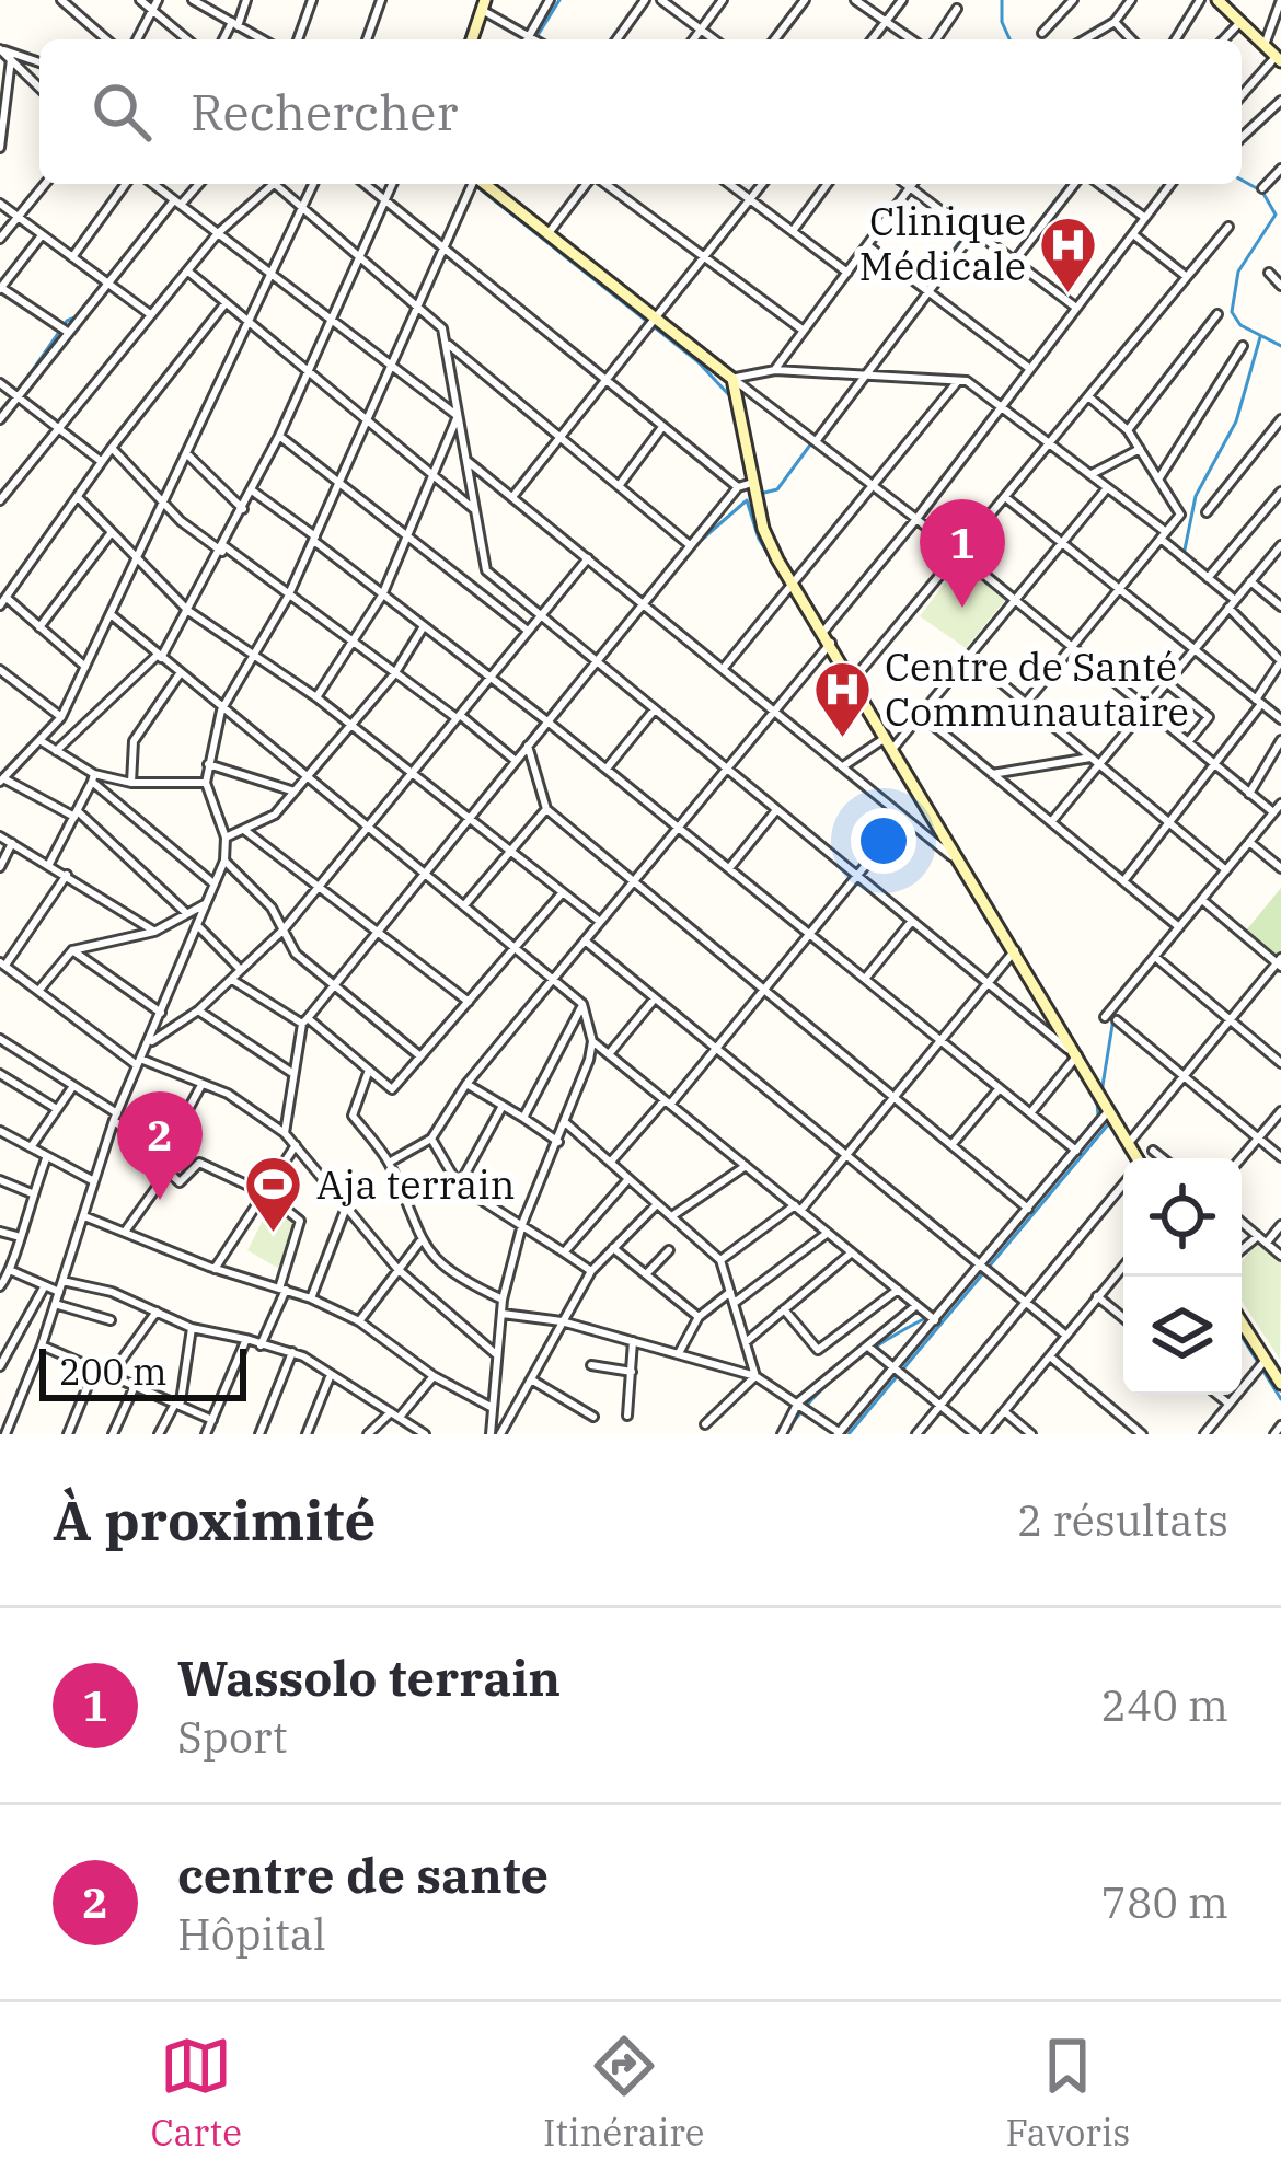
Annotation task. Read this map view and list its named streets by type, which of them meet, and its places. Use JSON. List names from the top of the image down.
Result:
{
  "places": {
    "hospital": ["Clinique Médicale", "Centre de Santé Communautaire"],
    "sports": ["Aja terrain"]
  },
  "scale_bar": "200 m",
  "page": {
    "search": "Rechercher",
    "pins": ["1", "2"],
    "scale": "200 m",
    "heading": ["À proximité", "2 résultats"],
    "list": [
      {
        "mark": "1",
        "name": "Wassolo terrain",
        "note": "Sport",
        "value": "240 m"
      },
      {
        "mark": "2",
        "name": "centre de sante",
        "note": "Hôpital",
        "value": "780 m"
      }
    ],
    "nav": ["Carte", "Itinéraire", "Favoris"]
  }
}
